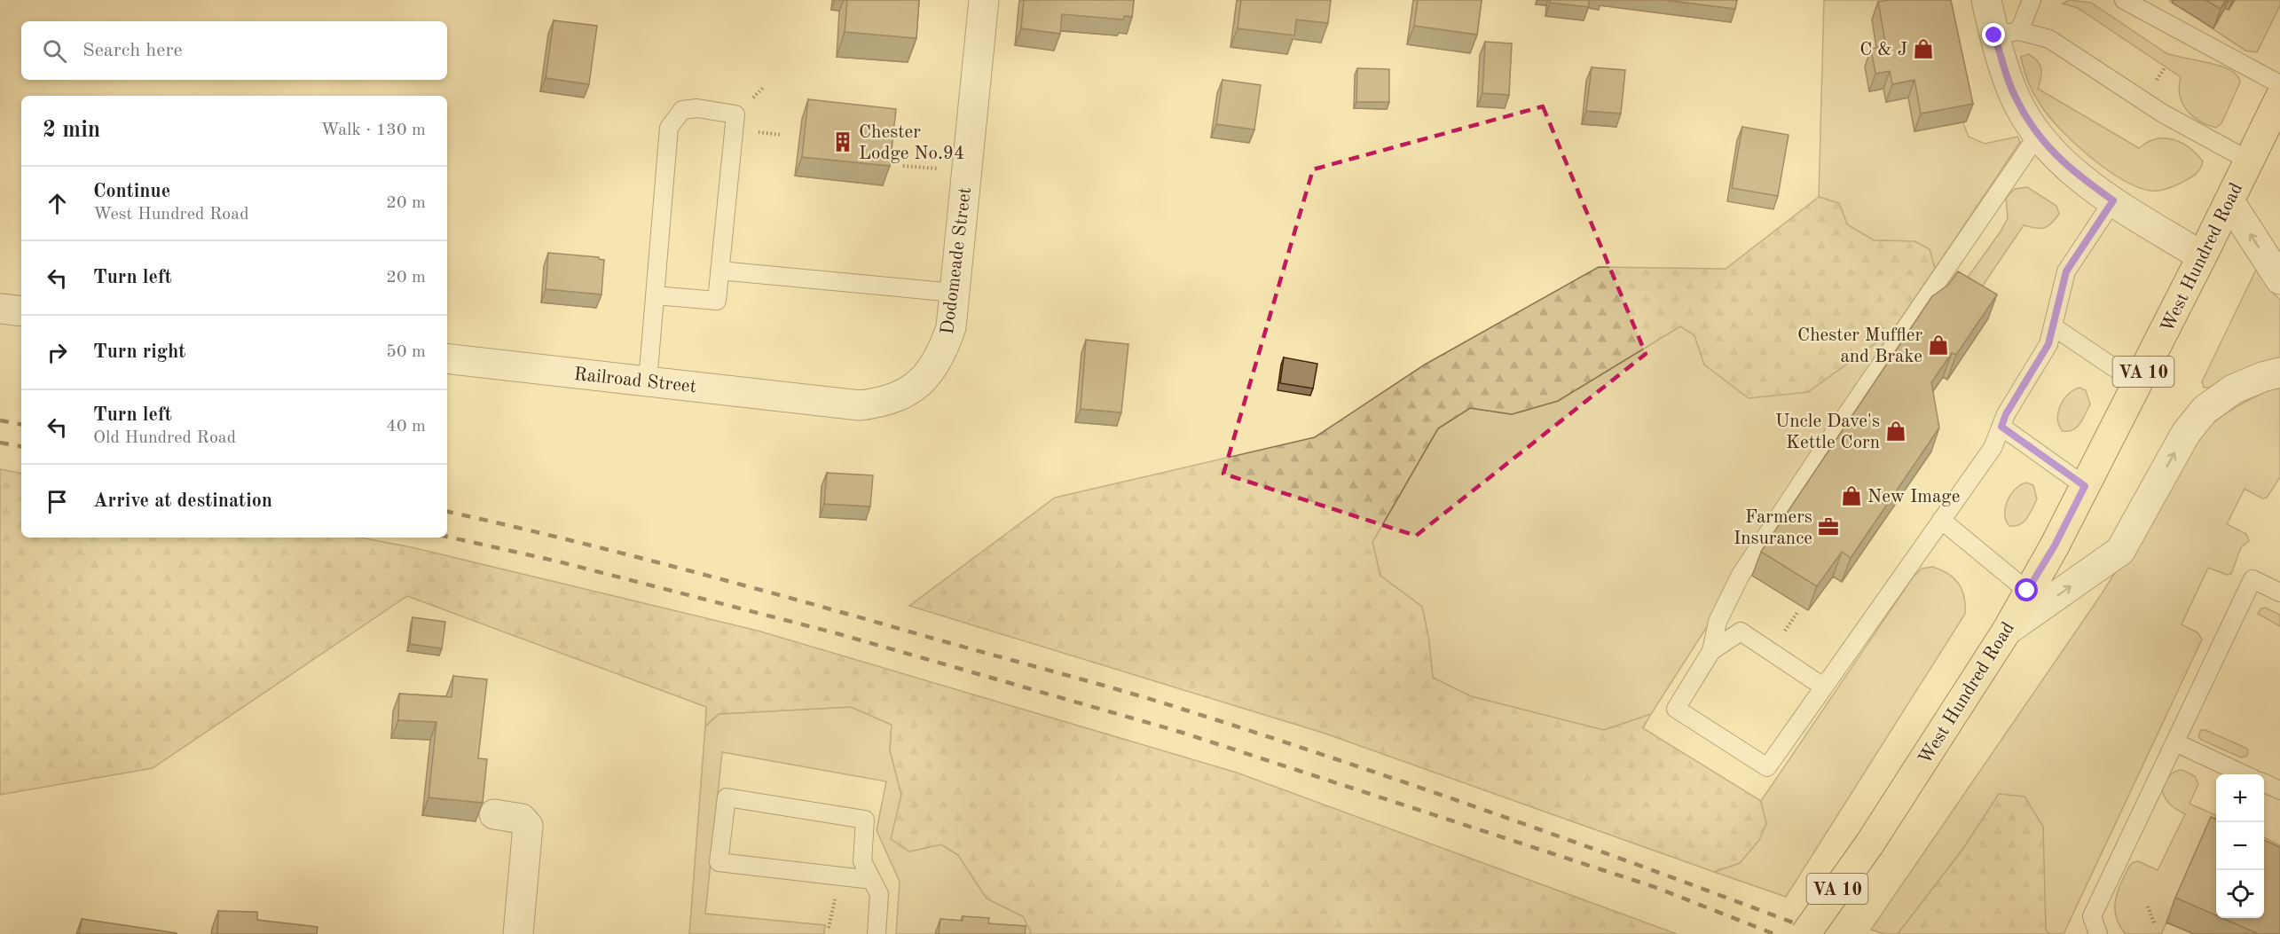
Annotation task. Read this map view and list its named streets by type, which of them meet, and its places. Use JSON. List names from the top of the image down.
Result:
{
  "streets": {
    "main road": ["West Hundred Road", "VA 10"],
    "street": ["Dodomeade Street", "Railroad Street"]
  },
  "crossings": [
    ["Dodomeade Street", "Railroad Street"]
  ],
  "places": {
    "shop": [
      "C & J",
      "Chester Muffler and Brake",
      "Uncle Dave's Kettle Corn",
      "New Image"
    ],
    "building": ["Chester Lodge No.94"],
    "office": ["Farmers Insurance"]
  },
  "page": {
    "search": "Search here",
    "heading": ["2 min", "Walk · 130 m"],
    "list": [
      ["Continue", "West Hundred Road", "20 m"],
      ["Turn left", "20 m"],
      ["Turn right", "50 m"],
      ["Turn left", "Old Hundred Road", "40 m"],
      "Arrive at destination"
    ],
    "map_buttons": ["+", "−"]
  }
}
